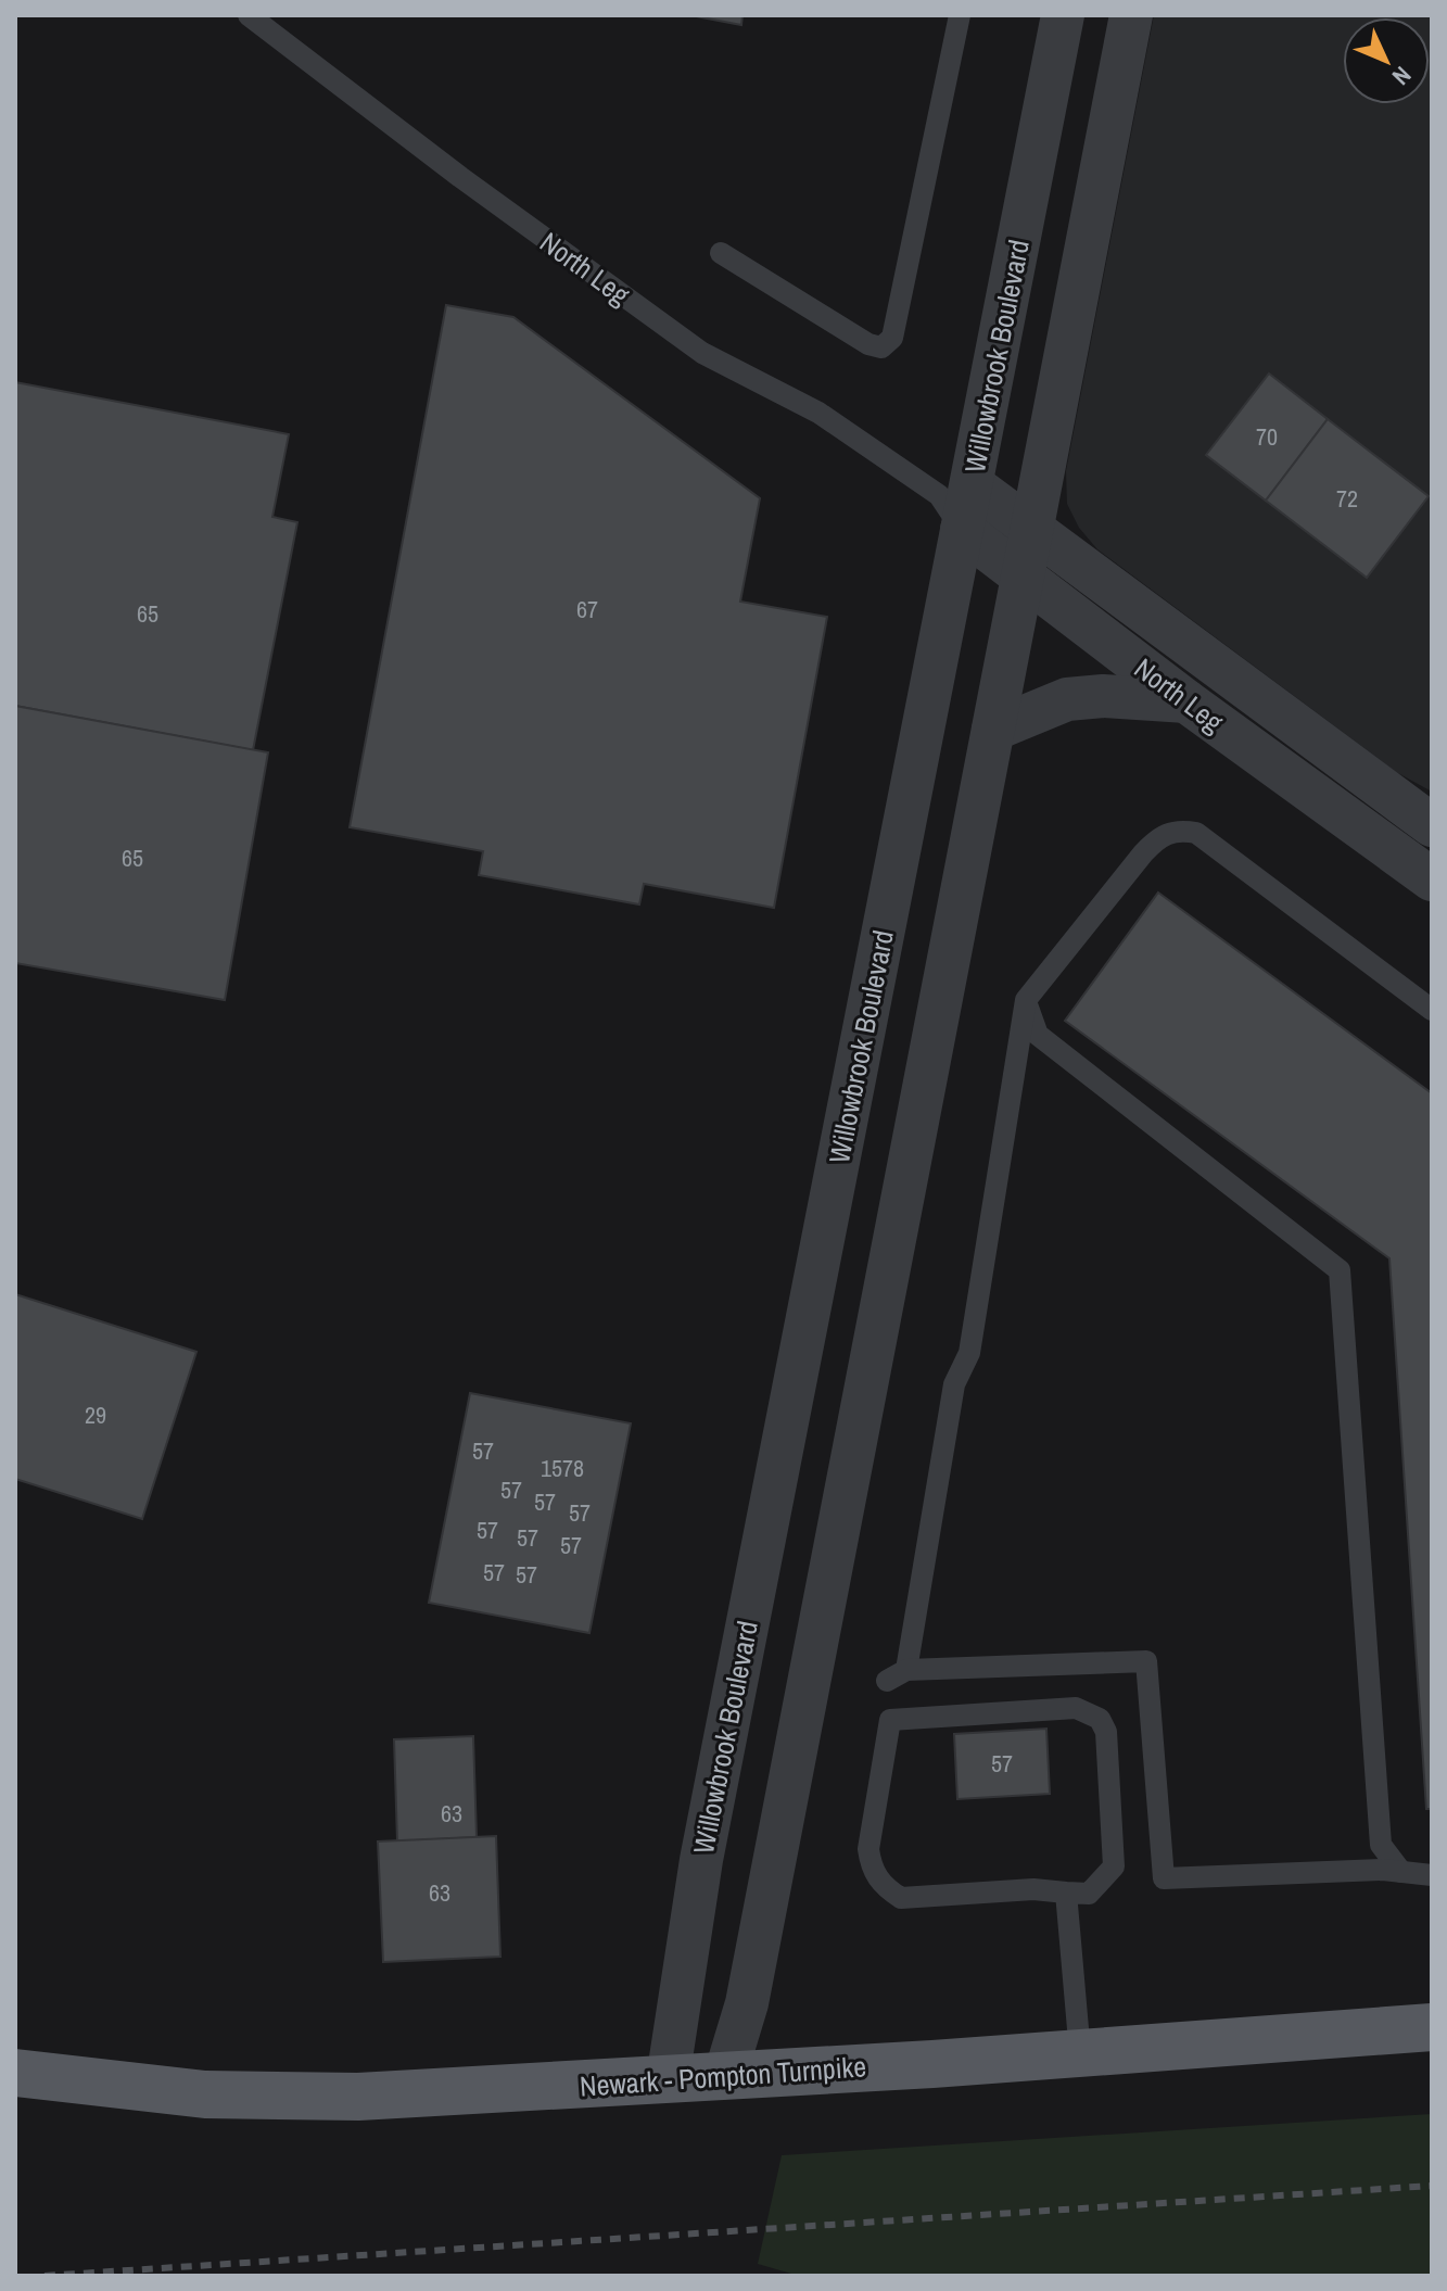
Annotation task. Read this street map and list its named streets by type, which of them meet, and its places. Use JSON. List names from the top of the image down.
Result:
{
  "streets": {
    "main road": ["Newark - Pompton Turnpike"],
    "street": ["North Leg", "Willowbrook Boulevard"]
  },
  "crossings": [
    ["North Leg", "Willowbrook Boulevard"],
    ["Willowbrook Boulevard", "Newark - Pompton Turnpike"]
  ],
  "house_numbers": [
    "70",
    "72",
    "67",
    "65",
    "65",
    "29",
    "57",
    "1578",
    "57",
    "57",
    "57",
    "57",
    "57",
    "57",
    "57",
    "57",
    "57",
    "63",
    "63"
  ],
  "north": "bottom right"
}
